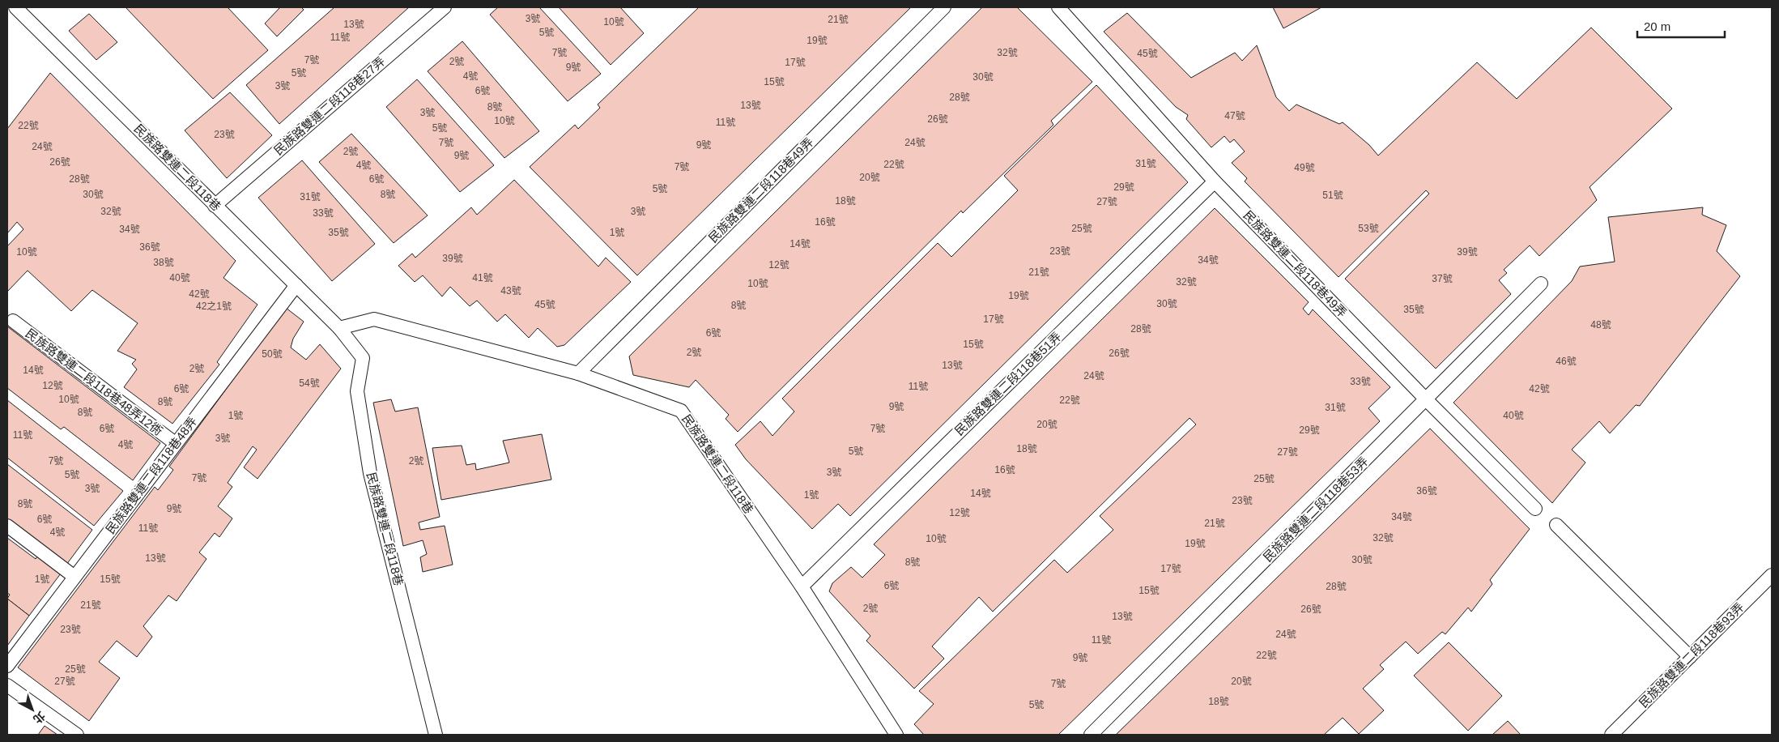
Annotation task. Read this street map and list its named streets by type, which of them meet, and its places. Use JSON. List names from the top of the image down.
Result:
{
  "streets": {
    "lane": [
      "民族路雙連二段118巷27弄",
      "民族路雙連二段118巷",
      "民族路雙連二段118巷49弄",
      "民族路雙連二段118巷48弄12衖",
      "民族路雙連二段118巷51弄",
      "民族路雙連二段118巷48弄",
      "民族路雙連二段118巷53弄",
      "民族路雙連二段118巷93弄"
    ]
  },
  "crossings": [
    ["民族路雙連二段118巷27弄", "民族路雙連二段118巷"],
    ["民族路雙連二段118巷", "民族路雙連二段118巷49弄"],
    ["民族路雙連二段118巷", "民族路雙連二段118巷51弄"],
    ["民族路雙連二段118巷", "民族路雙連二段118巷48弄"],
    ["民族路雙連二段118巷49弄", "民族路雙連二段118巷51弄"],
    ["民族路雙連二段118巷49弄", "民族路雙連二段118巷53弄"],
    ["民族路雙連二段118巷48弄12衖", "民族路雙連二段118巷48弄"]
  ],
  "house_numbers": [
    "3號",
    "21號",
    "10號",
    "13號",
    "5號",
    "11號",
    "19號",
    "7號",
    "32號",
    "45號",
    "7號",
    "2號",
    "17號",
    "9號",
    "5號",
    "4號",
    "30號",
    "15號",
    "3號",
    "6號",
    "28號",
    "13號",
    "8號",
    "3號",
    "47號",
    "26號",
    "10號",
    "11號",
    "22號",
    "5號",
    "23號",
    "7號",
    "24號",
    "9號",
    "24號",
    "2號",
    "9號",
    "26號",
    "31號",
    "22號",
    "4號",
    "7號",
    "49號",
    "20號",
    "28號",
    "6號",
    "29號",
    "5號",
    "30號",
    "8號",
    "51號",
    "31號",
    "18號",
    "27號",
    "32號",
    "3號",
    "33號",
    "16號",
    "25號",
    "53號",
    "34號",
    "35號",
    "1號",
    "14號",
    "36號",
    "23號",
    "10號",
    "39號",
    "39號",
    "34號",
    "38號",
    "12號",
    "21號",
    "40號",
    "41號",
    "37號",
    "32號",
    "10號",
    "43號",
    "42號",
    "19號",
    "30號",
    "45號",
    "8號",
    "42之1號",
    "35號",
    "17號",
    "48號",
    "28號",
    "6號",
    "15號",
    "2號",
    "26號",
    "50號",
    "46號",
    "13號",
    "2號",
    "14號",
    "24號",
    "33號",
    "54號",
    "12號",
    "11號",
    "6號",
    "42號",
    "10號",
    "22號",
    "8號",
    "9號",
    "31號",
    "8號",
    "1號",
    "40號",
    "20號",
    "6號",
    "7號",
    "29號",
    "11號",
    "3號",
    "4號",
    "18號",
    "5號",
    "27號",
    "7號",
    "2號",
    "16號",
    "3號",
    "5號",
    "7號",
    "25號",
    "3號",
    "36號",
    "14號",
    "1號",
    "23號",
    "8號",
    "9號",
    "12號",
    "34號",
    "6號",
    "21號",
    "11號",
    "4號",
    "32號",
    "10號",
    "19號",
    "13號",
    "30號",
    "8號",
    "17號",
    "1號",
    "15號",
    "6號",
    "28號",
    "15號",
    "21號",
    "2號",
    "26號",
    "13號",
    "23號",
    "24號",
    "11號",
    "22號",
    "9號",
    "25號",
    "27號",
    "20號",
    "7號",
    "18號",
    "5號"
  ],
  "scale_bar": "20 m",
  "north": "bottom right"
}
